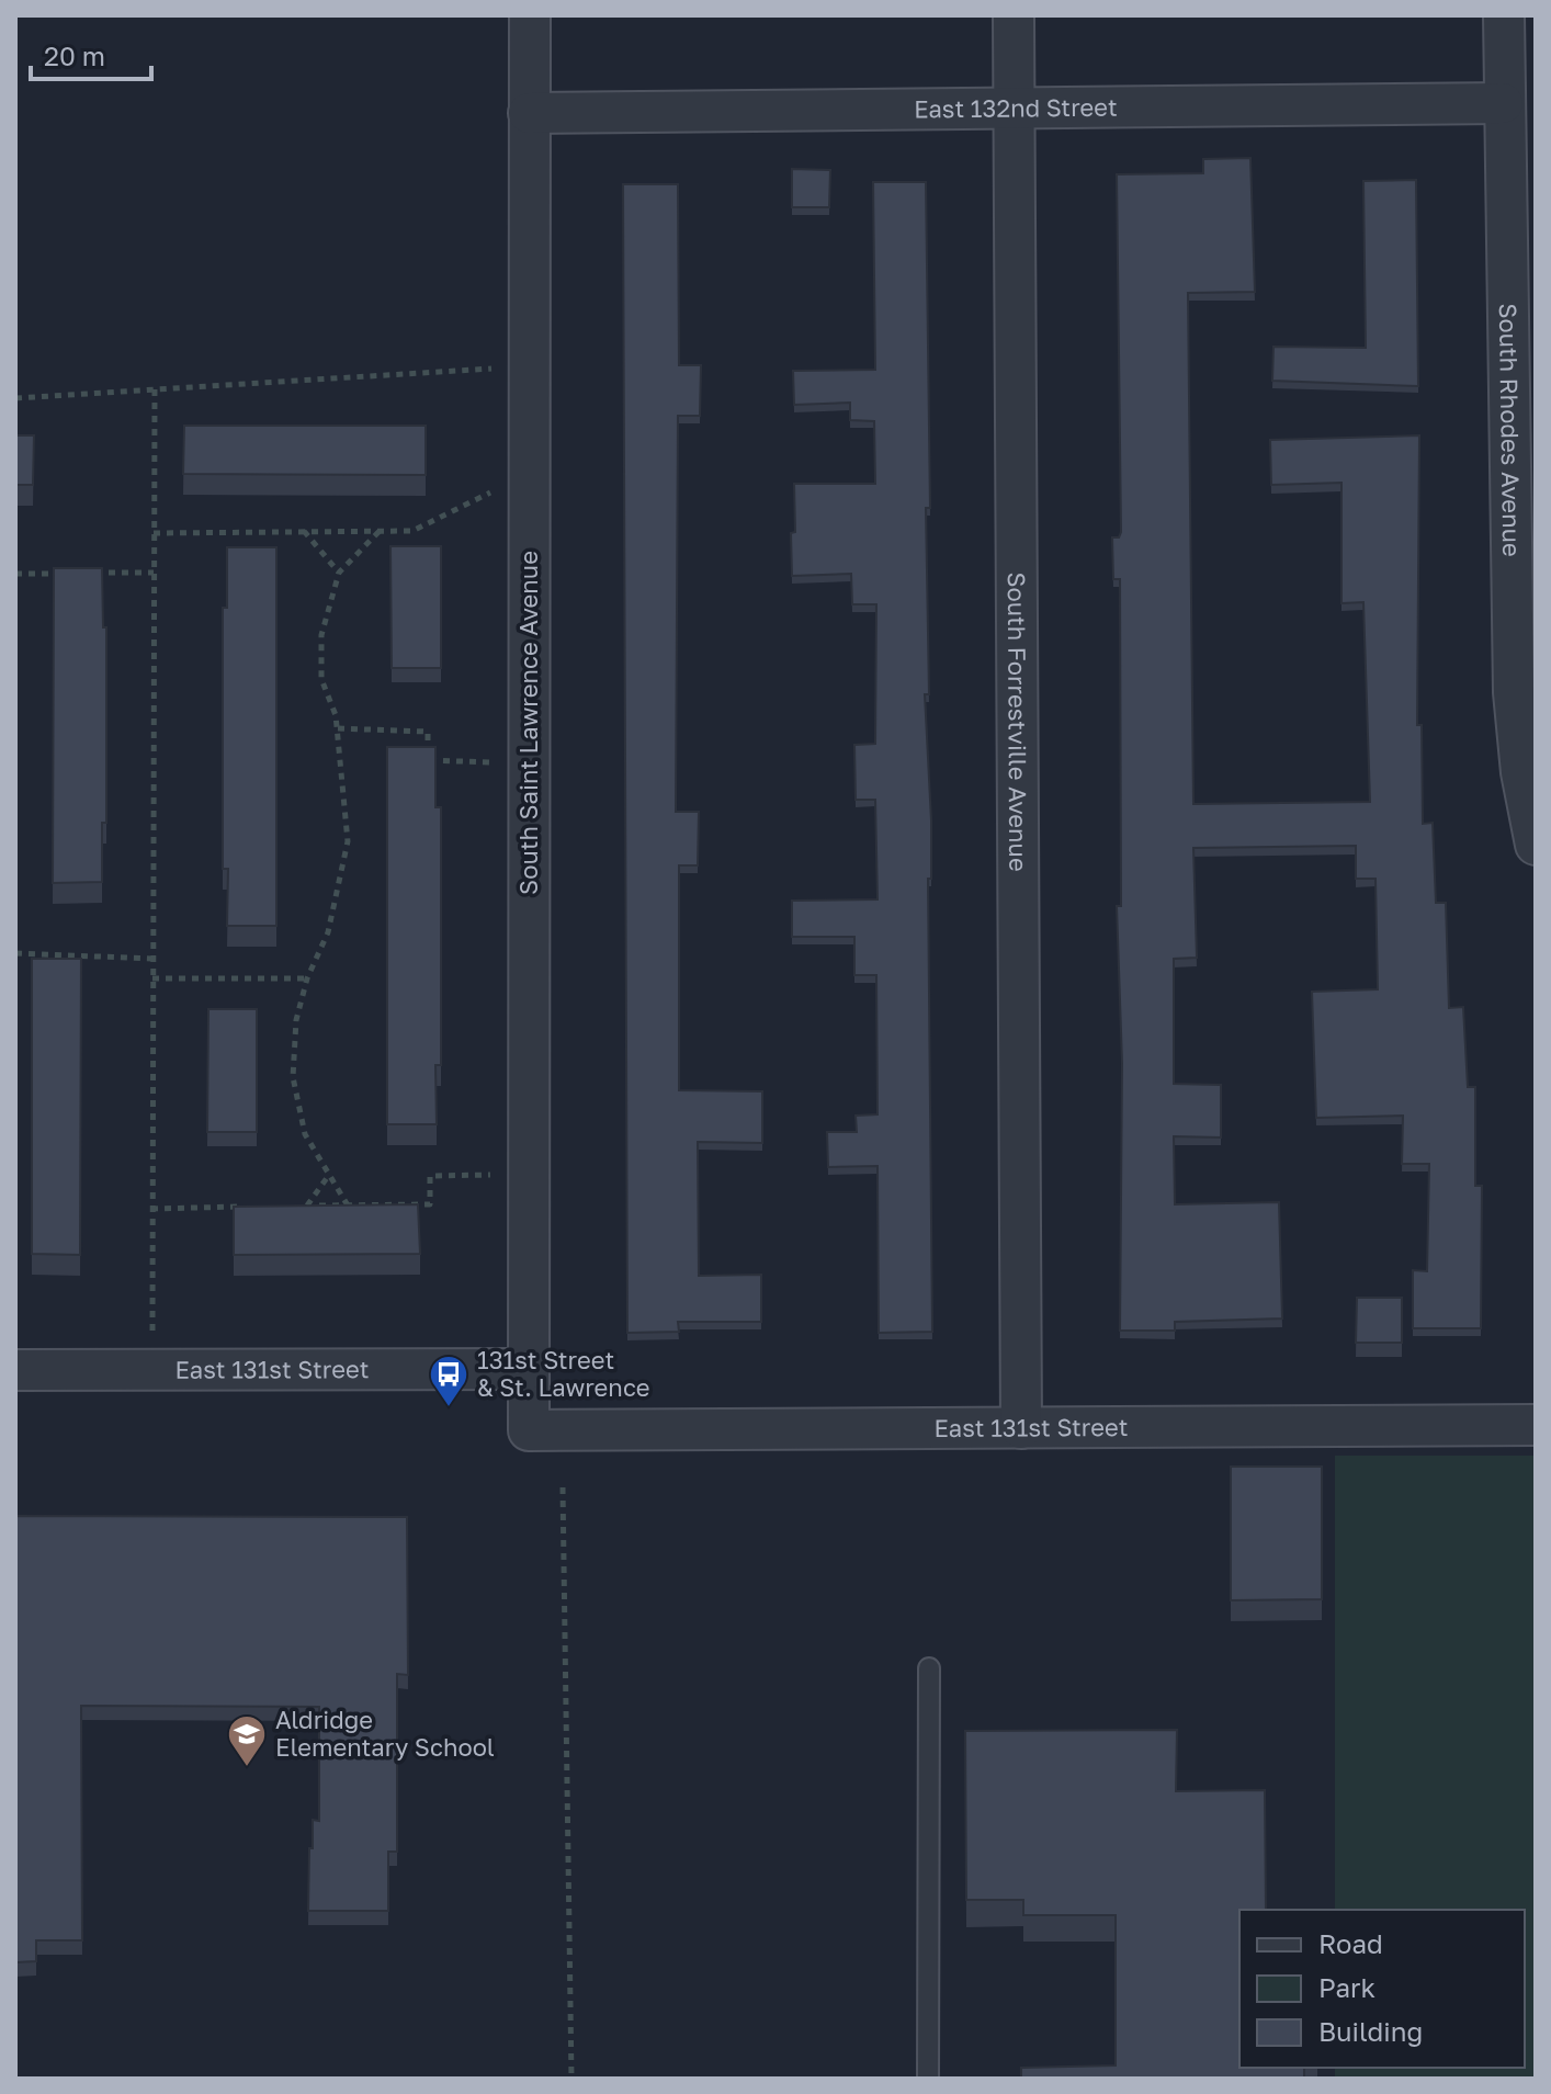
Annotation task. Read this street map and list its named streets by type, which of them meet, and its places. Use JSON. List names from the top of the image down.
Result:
{
  "streets": {
    "street": [
      "East 132nd Street",
      "South Rhodes Avenue",
      "South Forrestville Avenue",
      "South Saint Lawrence Avenue",
      "East 131st Street"
    ]
  },
  "crossings": [
    ["East 132nd Street", "South Rhodes Avenue"],
    ["East 132nd Street", "South Forrestville Avenue"],
    ["East 132nd Street", "South Saint Lawrence Avenue"],
    ["South Forrestville Avenue", "East 131st Street"],
    ["South Saint Lawrence Avenue", "East 131st Street"]
  ],
  "places": {
    "bus stop": ["131st Street & St. Lawrence"],
    "school or university": ["Aldridge Elementary School"]
  },
  "legend": ["Road", "Park", "Building"],
  "scale_bar": "20 m"
}
